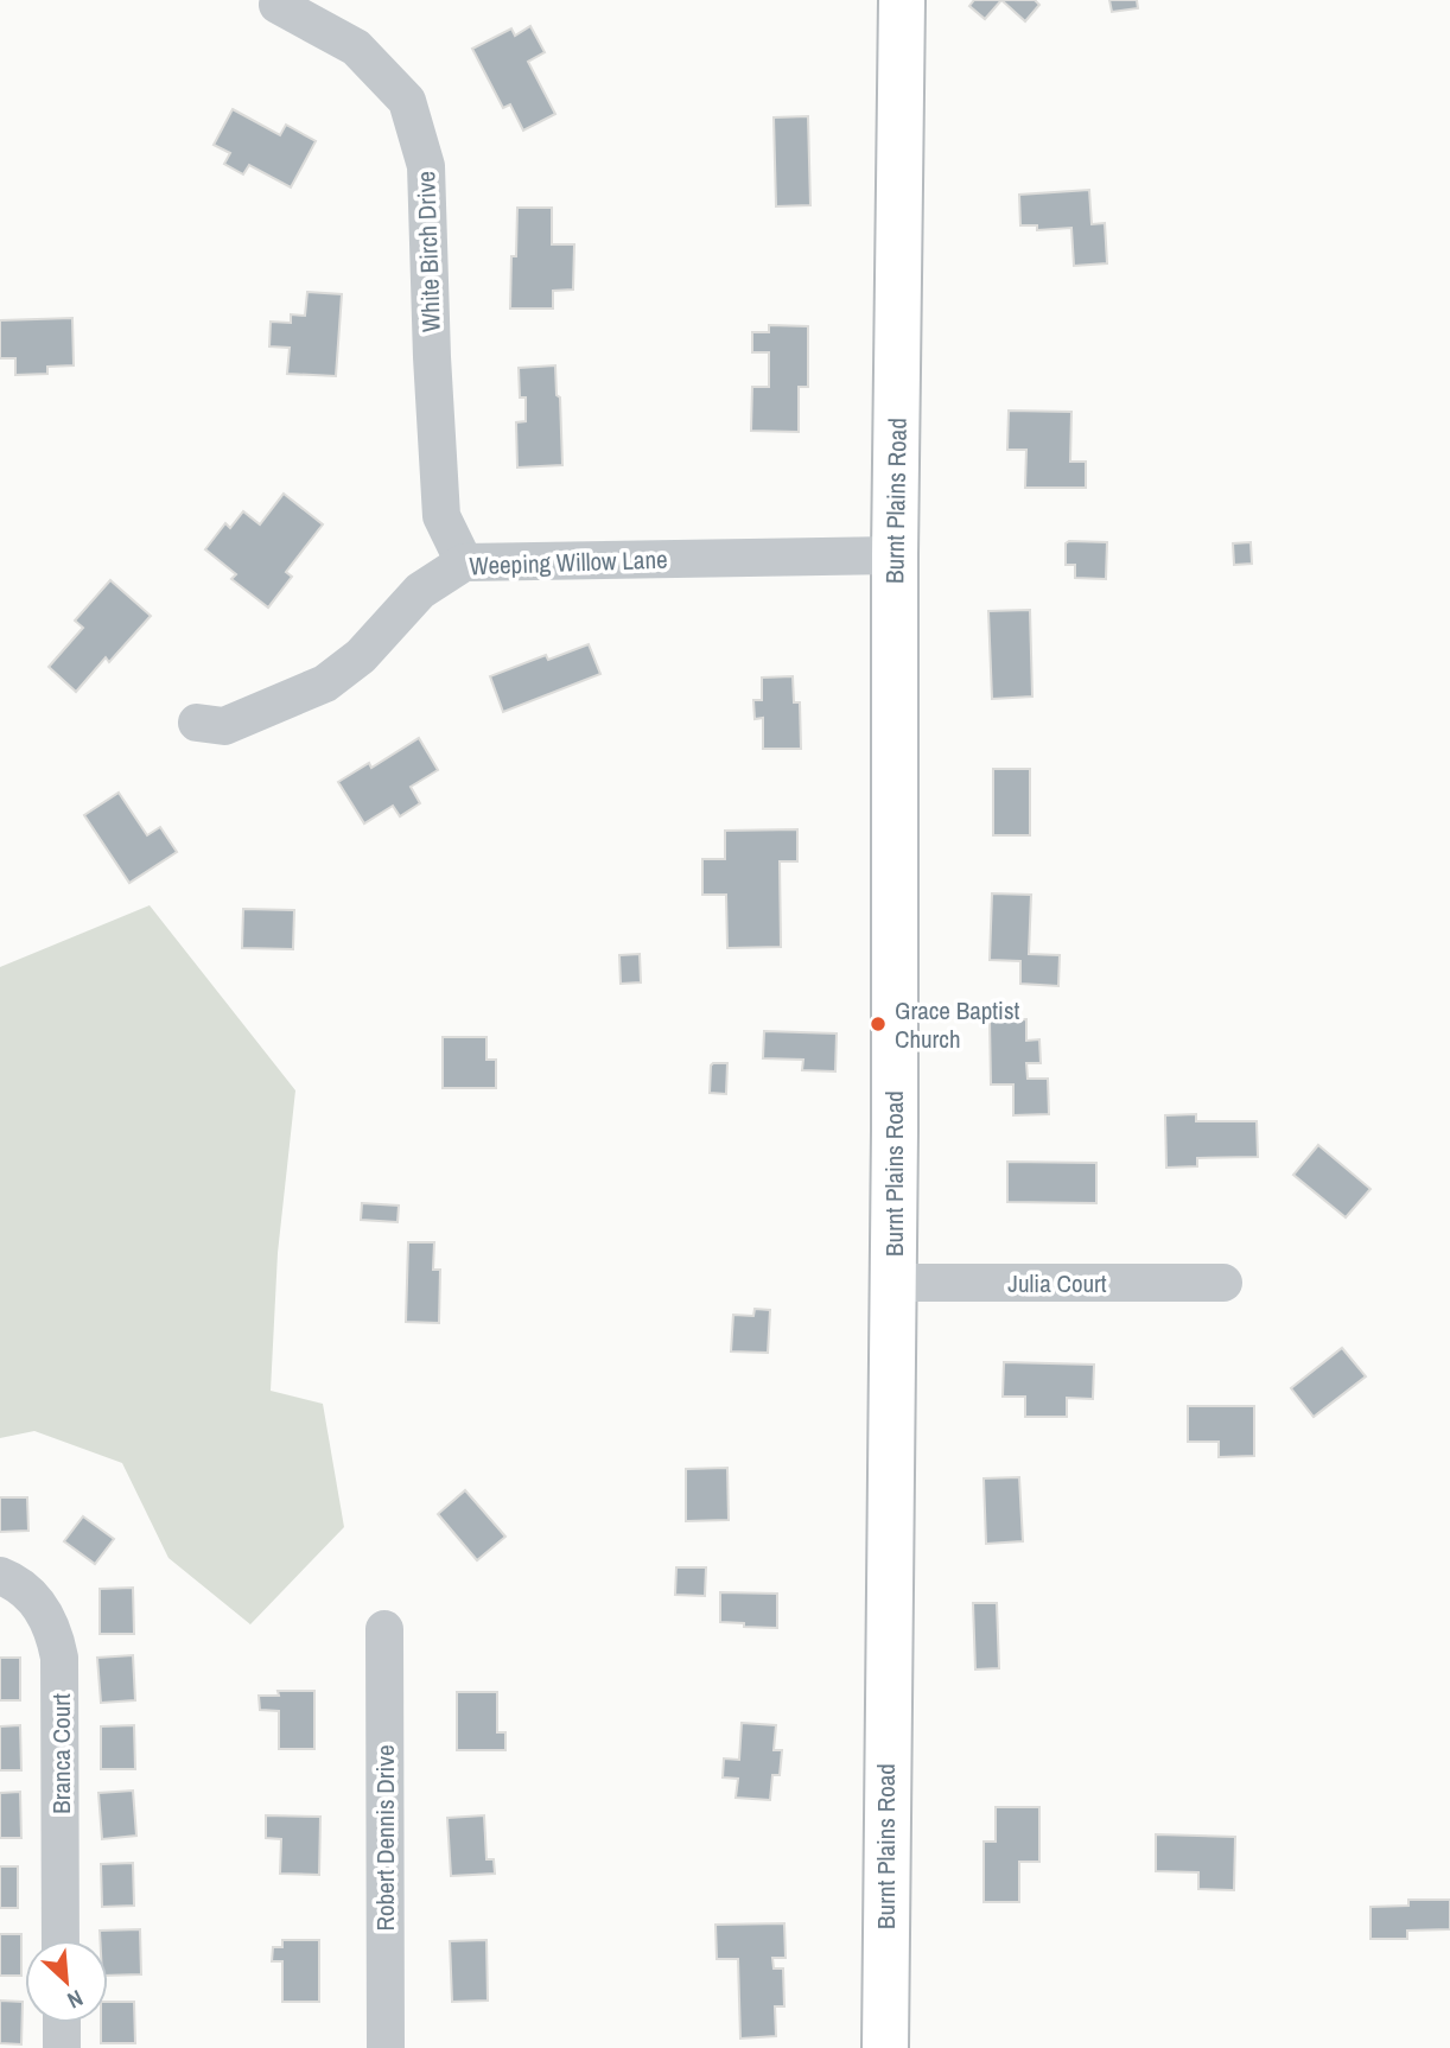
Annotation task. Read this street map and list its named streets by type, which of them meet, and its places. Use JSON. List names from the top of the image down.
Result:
{
  "streets": {
    "main road": ["Burnt Plains Road"],
    "street": [
      "White Birch Drive",
      "Weeping Willow Lane",
      "Julia Court",
      "Branca Court",
      "Robert Dennis Drive"
    ]
  },
  "crossings": [
    ["White Birch Drive", "Weeping Willow Lane"],
    ["Burnt Plains Road", "Weeping Willow Lane"],
    ["Burnt Plains Road", "Julia Court"]
  ],
  "places": ["Grace Baptist Church"],
  "north": "bottom right"
}
